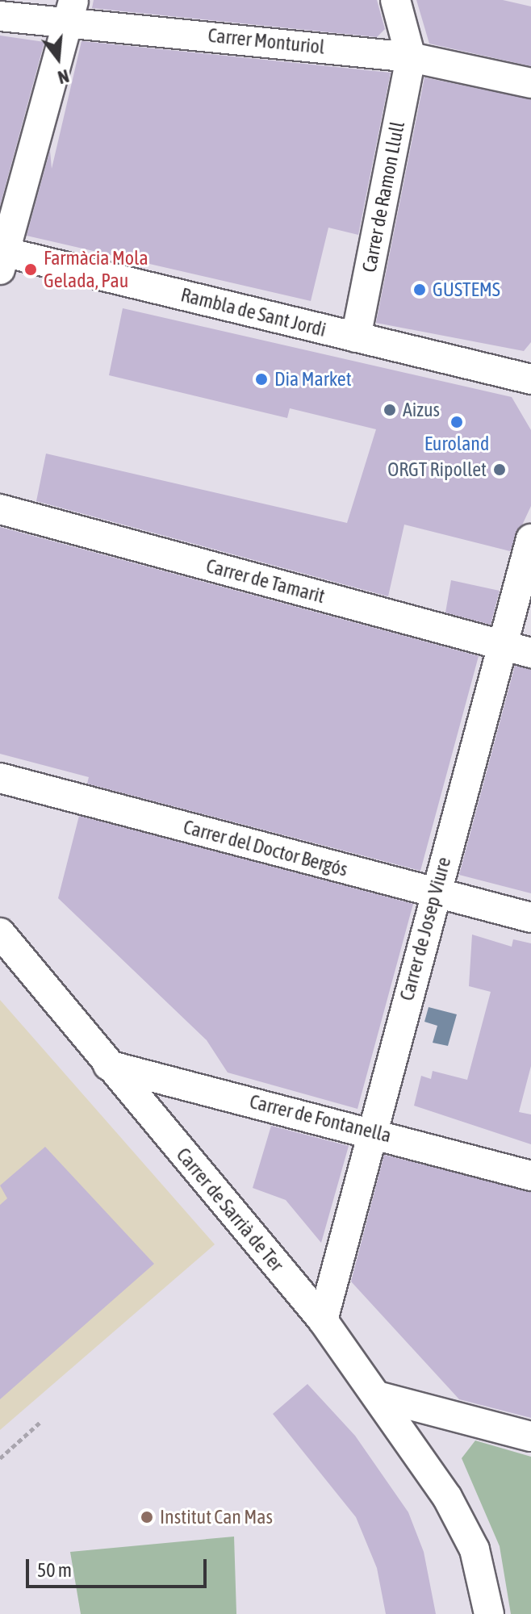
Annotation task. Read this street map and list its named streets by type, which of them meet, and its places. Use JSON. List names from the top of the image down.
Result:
{
  "streets": {
    "street": [
      "Carrer Monturiol",
      "Carrer de Ramon Llull",
      "Rambla de Sant Jordi",
      "Carrer de Tamarit",
      "Carrer del Doctor Bergós",
      "Carrer de Josep Viure",
      "Carrer de Fontanella",
      "Carrer de Sarrià de Ter"
    ]
  },
  "crossings": [
    ["Carrer Monturiol", "Carrer de Ramon Llull"],
    ["Carrer de Ramon Llull", "Rambla de Sant Jordi"],
    ["Carrer de Tamarit", "Carrer de Josep Viure"],
    ["Carrer del Doctor Bergós", "Carrer de Josep Viure"],
    ["Carrer de Josep Viure", "Carrer de Fontanella"],
    ["Carrer de Josep Viure", "Carrer de Sarrià de Ter"],
    ["Carrer de Fontanella", "Carrer de Sarrià de Ter"]
  ],
  "places": [
    "Farmàcia Mola Gelada, Pau",
    "GUSTEMS",
    "Dia Market",
    "Aizus",
    "Euroland",
    "ORGT Ripollet",
    "Institut Can Mas"
  ],
  "scale_bar": "50 m",
  "north": "bottom"
}
